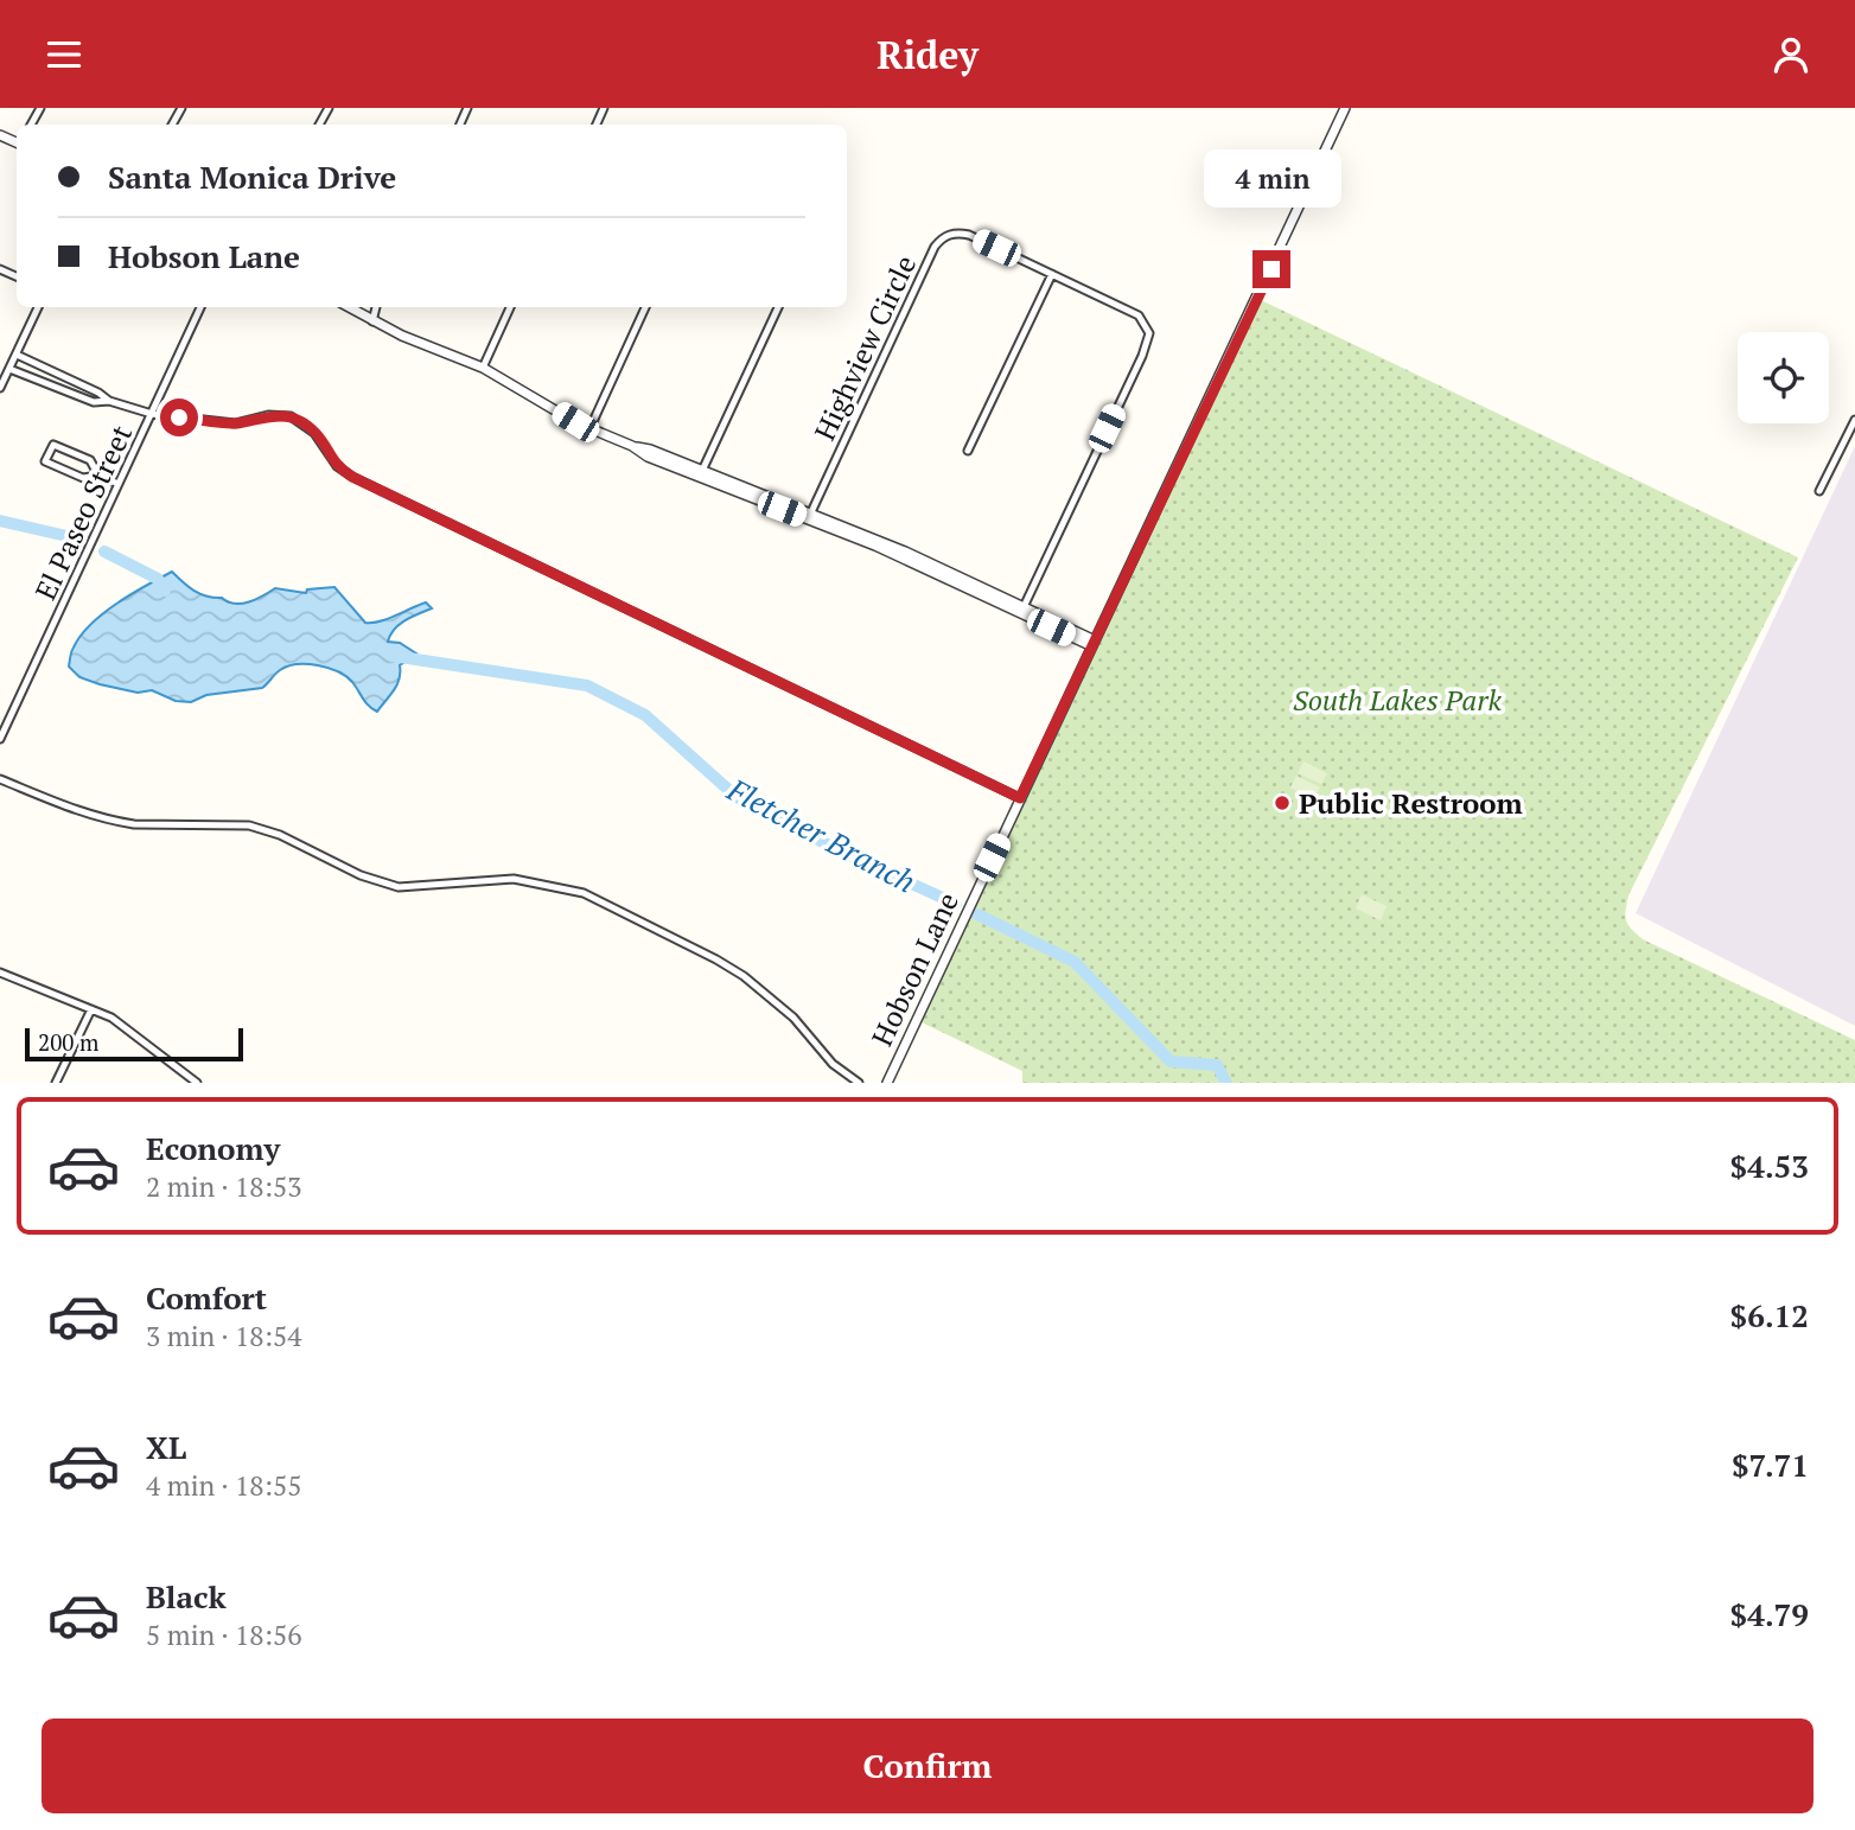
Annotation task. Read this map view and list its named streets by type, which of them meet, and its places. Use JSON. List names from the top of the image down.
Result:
{
  "streets": {
    "street": ["Highview Circle", "El Paseo Street", "Hobson Lane"]
  },
  "water": ["Fletcher Branch"],
  "parks": ["South Lakes Park"],
  "places": ["Public Restroom"],
  "scale_bar": "200 m",
  "page": {
    "header": "Ridey",
    "banner": ["Santa Monica Drive", "Hobson Lane"],
    "bubble": "4 min",
    "scale": "200 m",
    "list": [
      {
        "name": "Economy",
        "note": "2 min · 18:53",
        "value": "$4.53"
      },
      {
        "name": "Comfort",
        "note": "3 min · 18:54",
        "value": "$6.12"
      },
      {
        "name": "XL",
        "note": "4 min · 18:55",
        "value": "$7.71"
      },
      {
        "name": "Black",
        "note": "5 min · 18:56",
        "value": "$4.79"
      }
    ],
    "buttons": "Confirm"
  }
}
